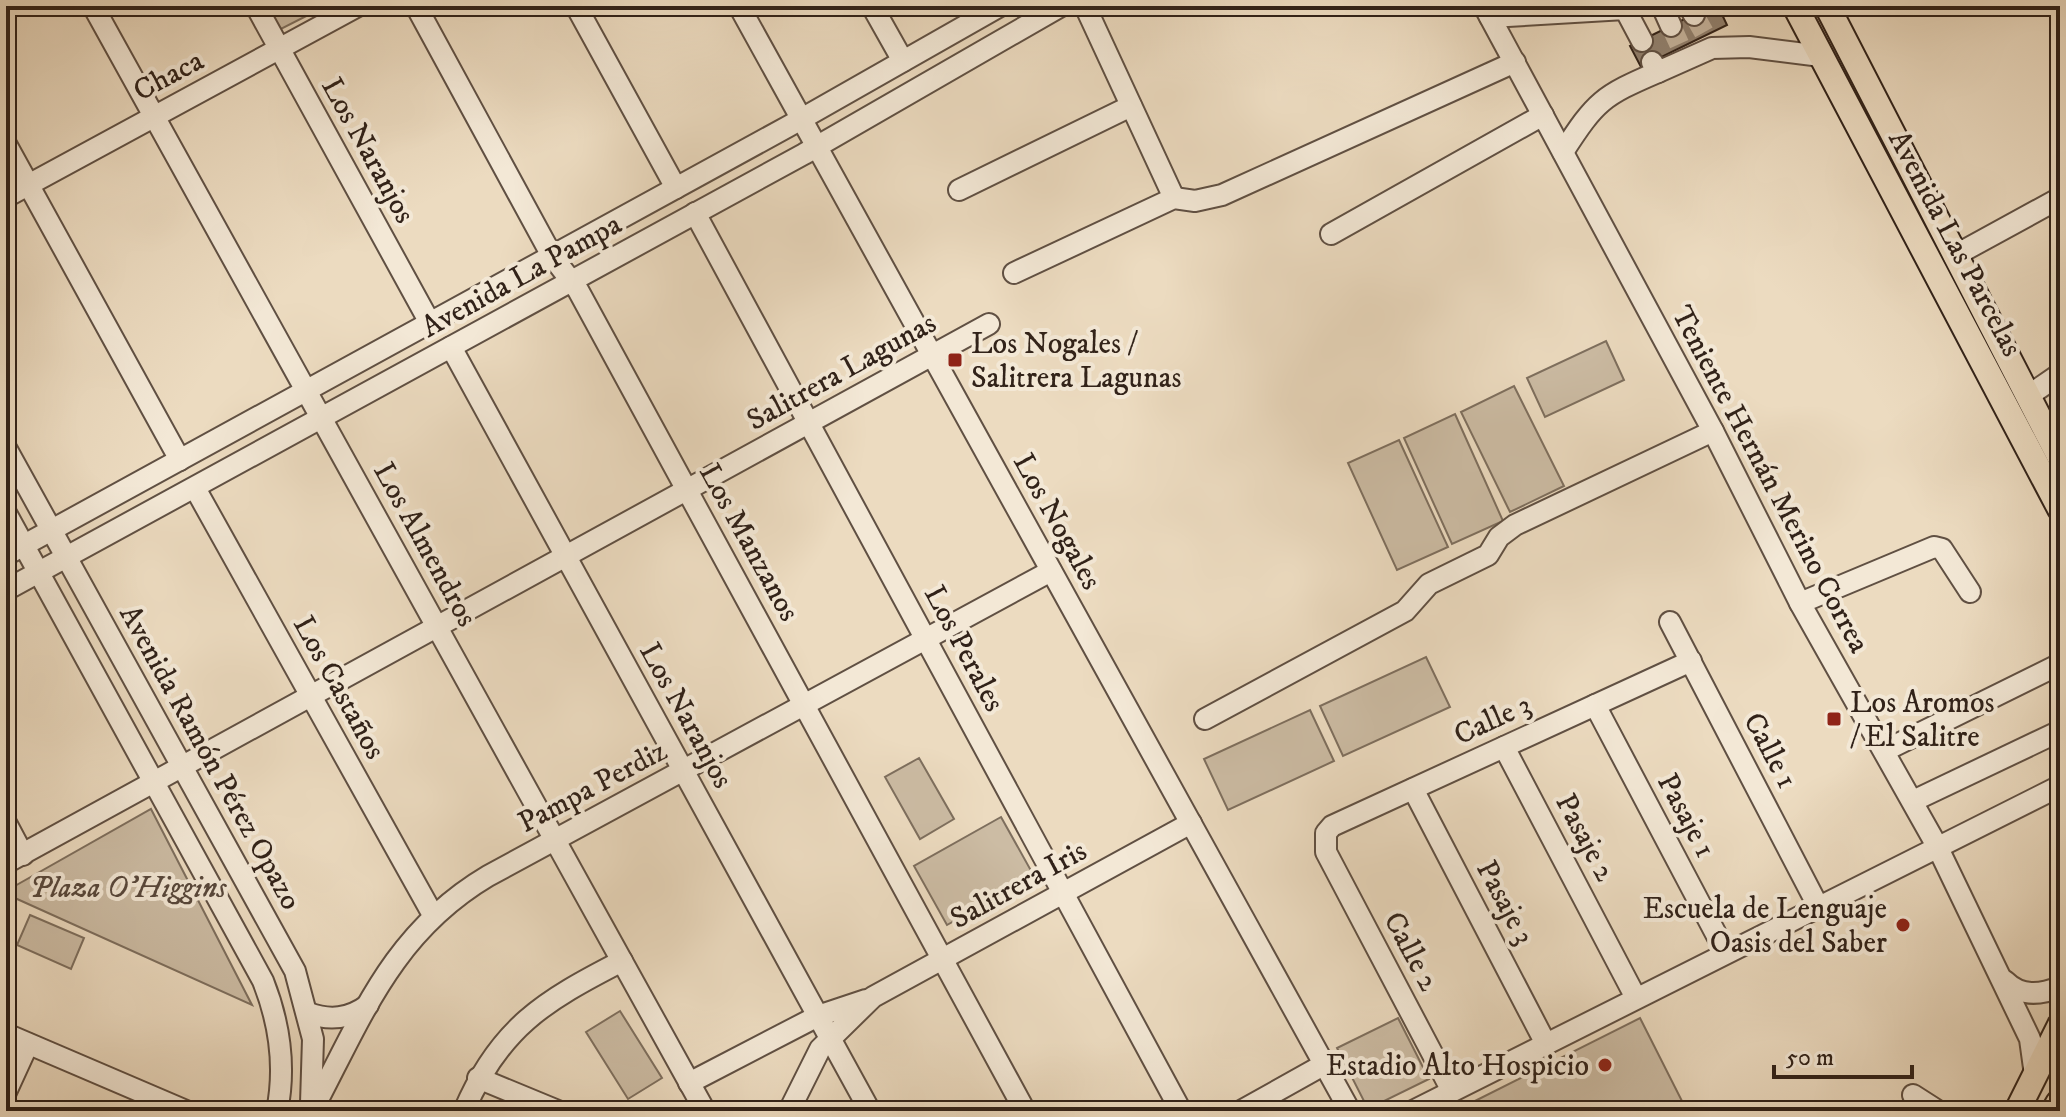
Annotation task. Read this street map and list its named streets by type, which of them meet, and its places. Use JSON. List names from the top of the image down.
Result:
{
  "streets": {
    "main road": ["Avenida Las Parcelas"],
    "street": [
      "Chaca",
      "Los Naranjos",
      "Avenida La Pampa",
      "Salitrera Lagunas",
      "Teniente Hernán Merino Correa",
      "Los Nogales",
      "Los Manzanos",
      "Los Almendros",
      "Los Perales",
      "Los Castaños",
      "Calle 3",
      "Calle 1",
      "Avenida Ramón Pérez Opazo",
      "Pampa Perdiz",
      "Pasaje 1",
      "Pasaje 2",
      "Salitrera Iris",
      "Pasaje 3",
      "Calle 2"
    ]
  },
  "crossings": [
    ["Chaca", "Los Naranjos"],
    ["Chaca", "Los Almendros"],
    ["Los Naranjos", "Avenida La Pampa"],
    ["Los Naranjos", "Salitrera Lagunas"],
    ["Los Naranjos", "Pampa Perdiz"],
    ["Los Naranjos", "Salitrera Iris"],
    ["Avenida La Pampa", "Los Nogales"],
    ["Avenida La Pampa", "Los Manzanos"],
    ["Avenida La Pampa", "Los Almendros"],
    ["Avenida La Pampa", "Los Perales"],
    ["Avenida La Pampa", "Los Castaños"],
    ["Avenida La Pampa", "Avenida Ramón Pérez Opazo"],
    ["Salitrera Lagunas", "Los Nogales"],
    ["Salitrera Lagunas", "Los Manzanos"],
    ["Salitrera Lagunas", "Los Almendros"],
    ["Salitrera Lagunas", "Los Perales"],
    ["Salitrera Lagunas", "Los Castaños"],
    ["Salitrera Lagunas", "Avenida Ramón Pérez Opazo"],
    ["Los Nogales", "Pampa Perdiz"],
    ["Los Nogales", "Salitrera Iris"],
    ["Los Manzanos", "Pampa Perdiz"],
    ["Los Manzanos", "Salitrera Iris"],
    ["Los Almendros", "Pampa Perdiz"],
    ["Los Almendros", "Salitrera Iris"],
    ["Los Perales", "Pampa Perdiz"],
    ["Los Perales", "Salitrera Iris"],
    ["Los Castaños", "Pampa Perdiz"],
    ["Calle 3", "Calle 1"],
    ["Calle 3", "Pasaje 1"],
    ["Calle 3", "Pasaje 2"],
    ["Calle 3", "Pasaje 3"],
    ["Calle 3", "Calle 2"],
    ["Avenida Ramón Pérez Opazo", "Pampa Perdiz"]
  ],
  "parks": ["Plaza O'Higgins"],
  "places": {
    "transit": ["Los Nogales / Salitrera Lagunas", "Los Aromos / El Salitre"],
    "other": ["Escuela de Lenguaje Oasis del Saber", "Estadio Alto Hospicio"]
  },
  "scale_bar": "50 m"
}
